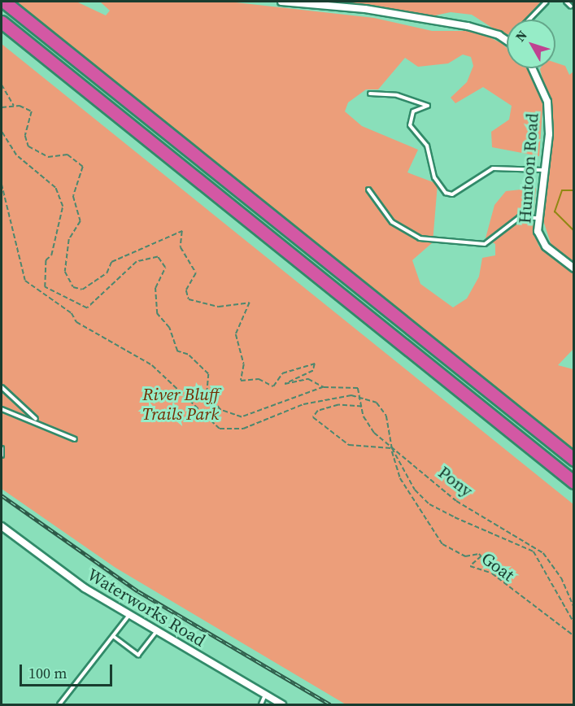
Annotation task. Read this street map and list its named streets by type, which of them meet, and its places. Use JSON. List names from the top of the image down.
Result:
{
  "streets": {
    "street": ["Huntoon Road", "Waterworks Road"],
    "path": ["Pony", "Goat"]
  },
  "crossings": [
    ["Pony", "Goat"]
  ],
  "parks": ["River Bluff Trails Park"],
  "scale_bar": "100 m",
  "north": "top left"
}
